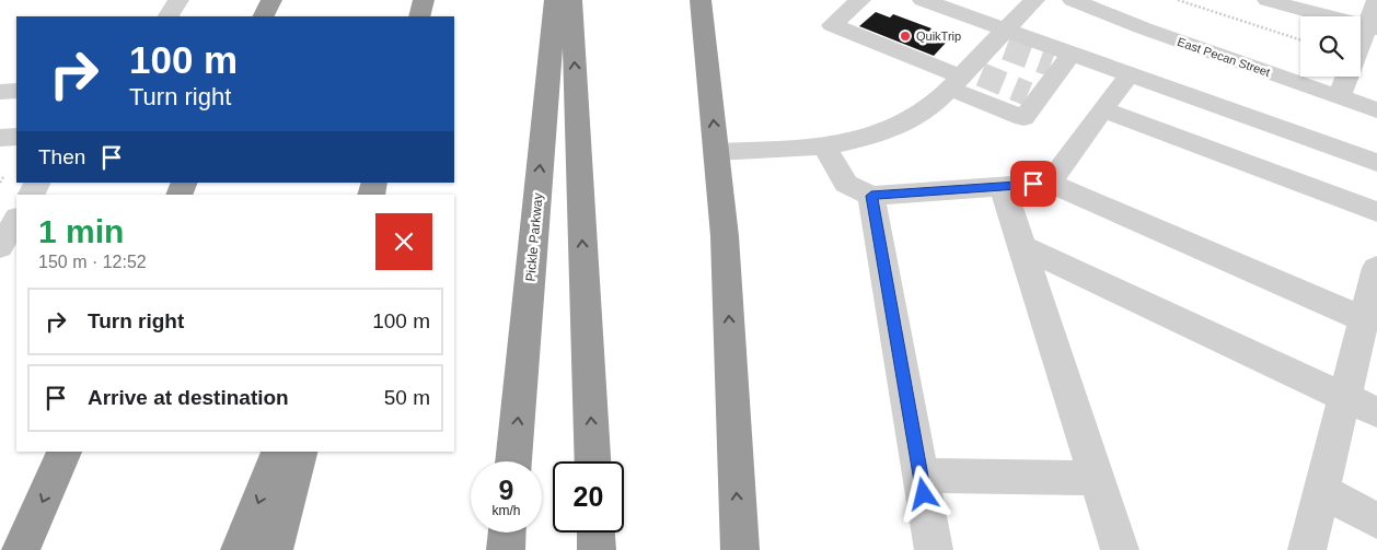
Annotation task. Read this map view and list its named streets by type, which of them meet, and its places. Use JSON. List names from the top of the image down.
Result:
{
  "streets": {
    "highway": ["Pickle Parkway"],
    "street": ["East Pecan Street"]
  },
  "places": ["QuikTrip"],
  "page": {
    "turn": ["100 m", "Turn right"],
    "then": "Then",
    "heading": ["1 min", "150 m · 12:52"],
    "list": [
      {
        "name": "Turn right",
        "value": "100 m"
      },
      {
        "name": "Arrive at destination",
        "value": "50 m"
      }
    ],
    "speed": "9 km/h",
    "limit": "20"
  }
}
